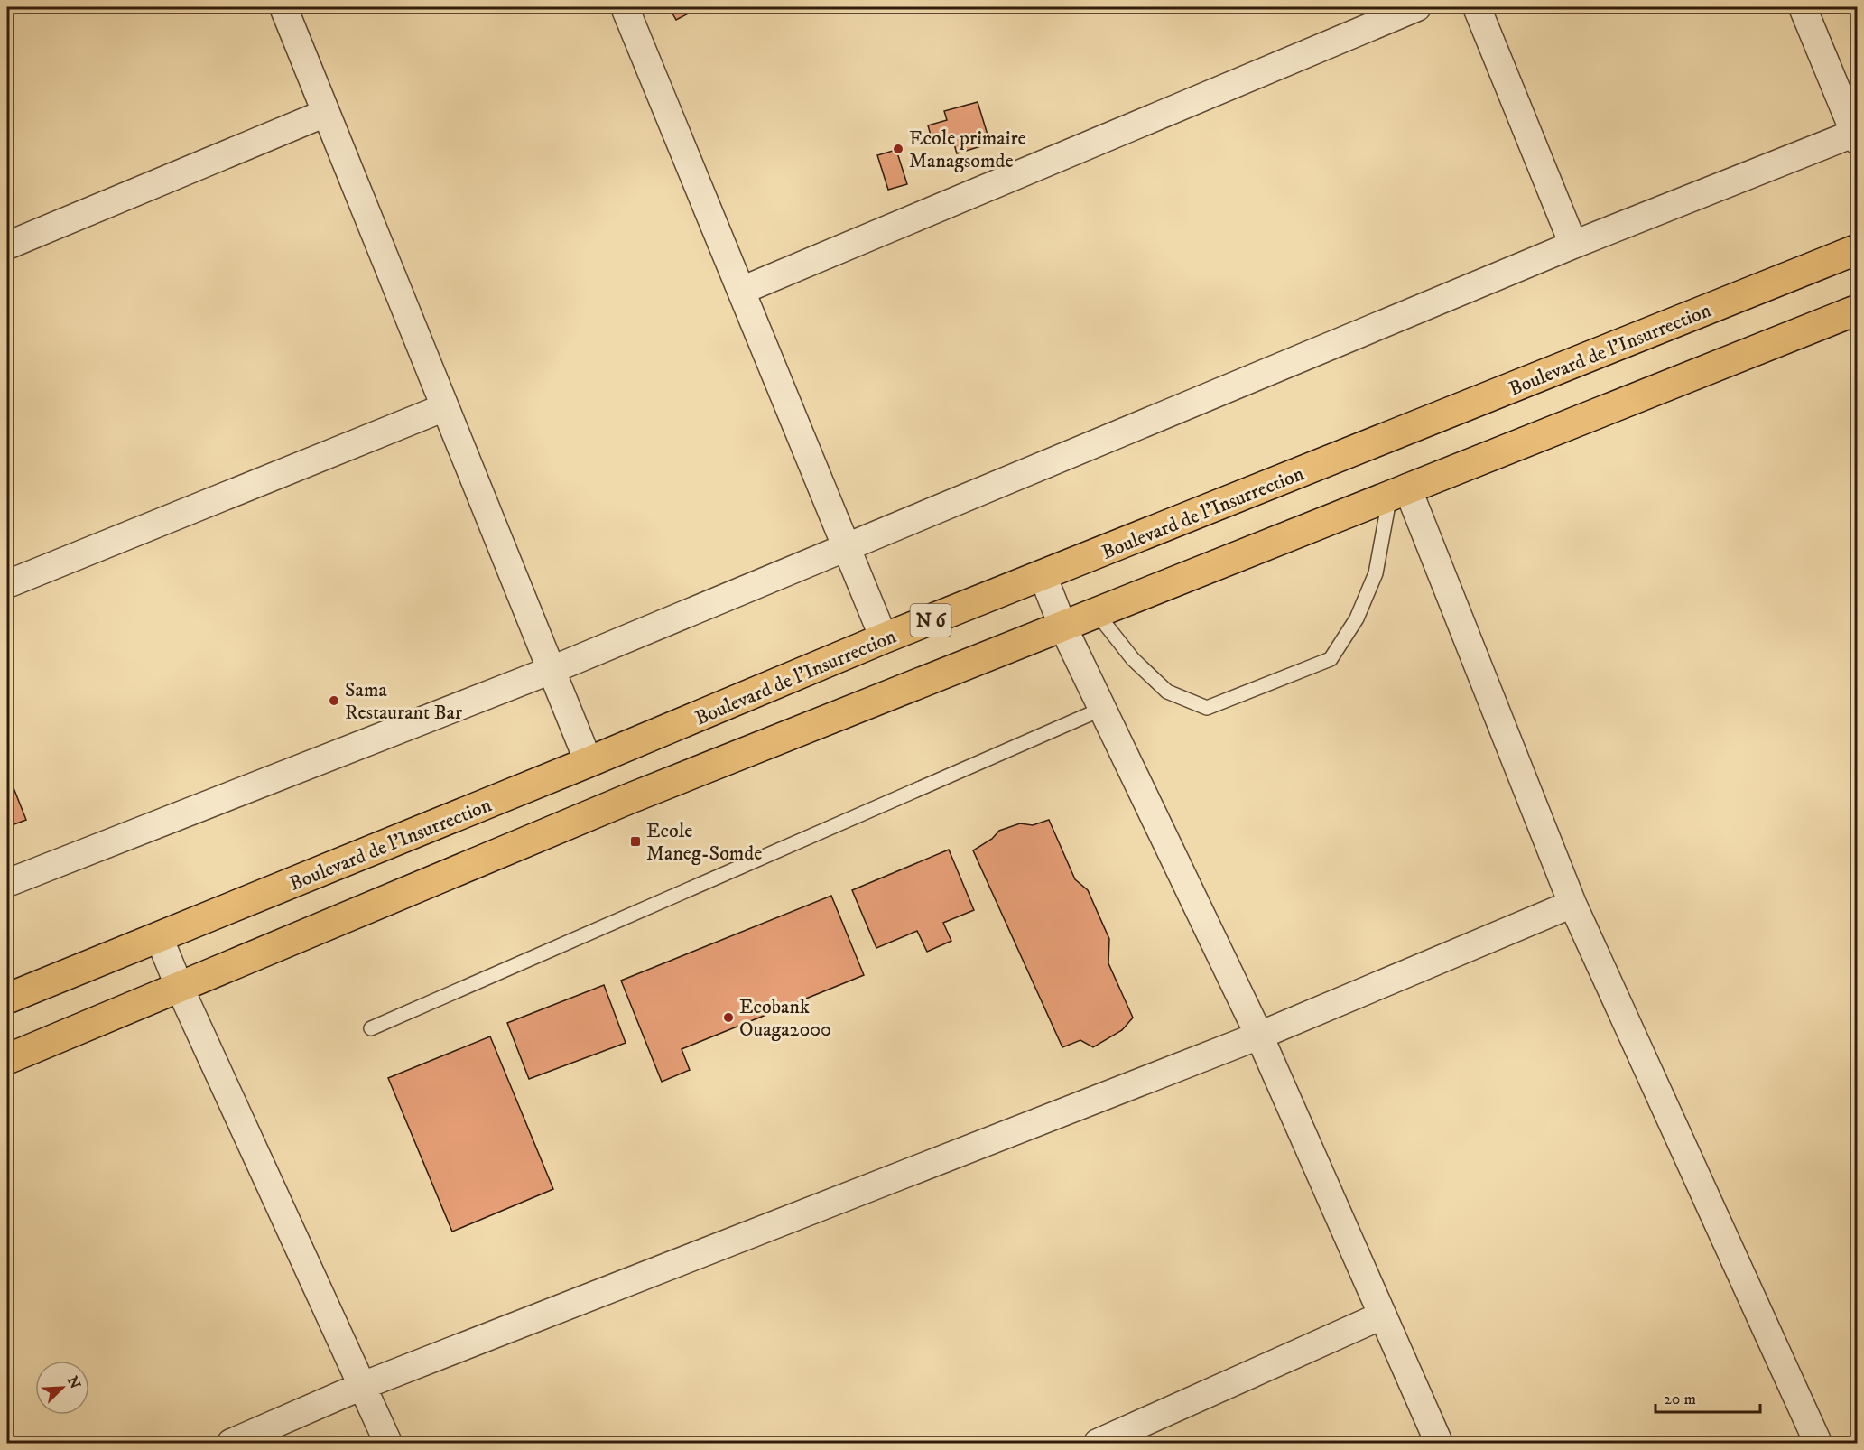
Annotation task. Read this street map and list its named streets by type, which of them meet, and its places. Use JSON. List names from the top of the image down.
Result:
{
  "streets": {
    "main road": ["Boulevard de l'Insurrection", "N 6"]
  },
  "places": {
    "other": ["Ecole primaire Managsomde", "Sama Restaurant Bar", "Ecobank Ouaga2000"],
    "transit": ["Ecole Maneg-Somde"]
  },
  "scale_bar": "20 m",
  "north": "top right"
}
